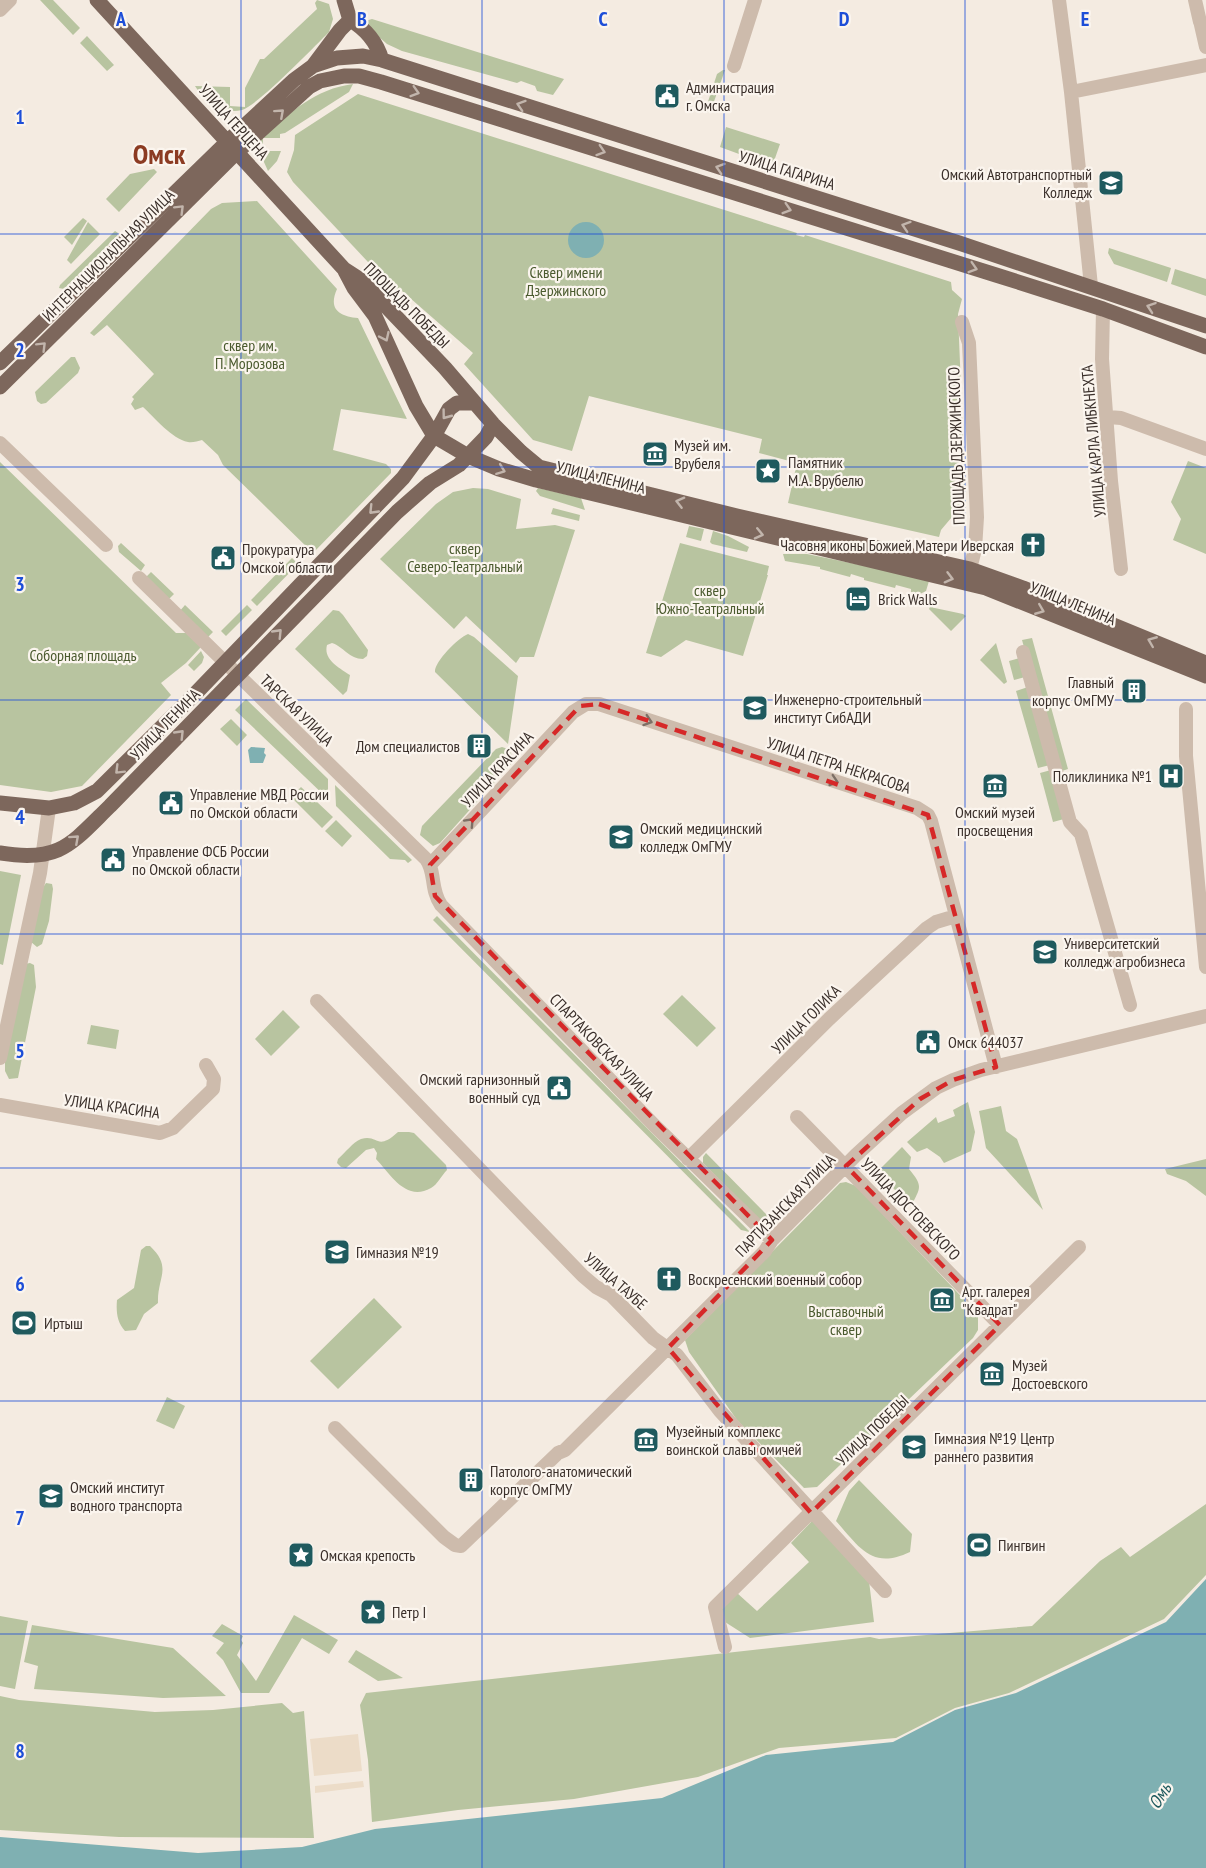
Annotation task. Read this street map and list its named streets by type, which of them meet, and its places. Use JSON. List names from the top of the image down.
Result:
{
  "streets": {
    "main road": [
      "УЛИЦА ГЕРЦЕНА",
      "УЛИЦА ГАГАРИНА",
      "ИНТЕРНАЦИОНАЛЬНАЯ УЛИЦА",
      "ПЛОЩАДЬ ПОБЕДЫ",
      "УЛИЦА ЛЕНИНА"
    ],
    "street": [
      "УЛИЦА КАРЛА ЛИБКНЕХТА",
      "ПЛОЩАДЬ ДЗЕРЖИНСКОГО",
      "ТАРСКАЯ УЛИЦА",
      "УЛИЦА ПЕТРА НЕКРАСОВА",
      "УЛИЦА КРАСИНА",
      "УЛИЦА ГОЛИКА",
      "СПАРТАКОВСКАЯ УЛИЦА",
      "ПАРТИЗАНСКАЯ УЛИЦА",
      "УЛИЦА ДОСТОЕВСКОГО",
      "УЛИЦА ТАУБЕ",
      "УЛИЦА ПОБЕДЫ"
    ]
  },
  "crossings": [
    ["УЛИЦА ГЕРЦЕНА", "ИНТЕРНАЦИОНАЛЬНАЯ УЛИЦА"],
    ["УЛИЦА ГЕРЦЕНА", "ПЛОЩАДЬ ПОБЕДЫ"],
    ["УЛИЦА ГАГАРИНА", "ИНТЕРНАЦИОНАЛЬНАЯ УЛИЦА"],
    ["ПЛОЩАДЬ ПОБЕДЫ", "УЛИЦА ЛЕНИНА"],
    ["ПЛОЩАДЬ ДЗЕРЖИНСКОГО", "УЛИЦА ЛЕНИНА"],
    ["УЛИЦА ЛЕНИНА", "ТАРСКАЯ УЛИЦА"],
    ["ТАРСКАЯ УЛИЦА", "УЛИЦА КРАСИНА"],
    ["ТАРСКАЯ УЛИЦА", "СПАРТАКОВСКАЯ УЛИЦА"],
    ["УЛИЦА ПЕТРА НЕКРАСОВА", "УЛИЦА КРАСИНА"],
    ["УЛИЦА ПЕТРА НЕКРАСОВА", "УЛИЦА ГОЛИКА"],
    ["УЛИЦА ПЕТРА НЕКРАСОВА", "ПАРТИЗАНСКАЯ УЛИЦА"],
    ["УЛИЦА КРАСИНА", "СПАРТАКОВСКАЯ УЛИЦА"],
    ["УЛИЦА ГОЛИКА", "СПАРТАКОВСКАЯ УЛИЦА"],
    ["СПАРТАКОВСКАЯ УЛИЦА", "ПАРТИЗАНСКАЯ УЛИЦА"],
    ["ПАРТИЗАНСКАЯ УЛИЦА", "УЛИЦА ДОСТОЕВСКОГО"],
    ["ПАРТИЗАНСКАЯ УЛИЦА", "УЛИЦА ТАУБЕ"],
    ["УЛИЦА ДОСТОЕВСКОГО", "УЛИЦА ПОБЕДЫ"],
    ["УЛИЦА ТАУБЕ", "УЛИЦА ПОБЕДЫ"]
  ],
  "one_way": ["УЛИЦА ПЕТРА НЕКРАСОВА", "УЛИЦА КРАСИНА"],
  "districts": ["Омск"],
  "water": ["Омь"],
  "parks": [
    "Сквер имени Дзержинского",
    "сквер им. П. Морозова",
    "сквер Северо-Театральный",
    "сквер Южно-Театральный",
    "Соборная площадь",
    "Выставочный сквер"
  ],
  "places": {
    "public building": [
      "Администрация г. Омска",
      "Прокуратура Омской области",
      "Управление МВД России по Омской области",
      "Управление ФСБ России по Омской области",
      "Омск 644037",
      "Омский гарнизонный военный суд"
    ],
    "school or university": [
      "Омский Автотранспортный Колледж",
      "Инженерно-строительный институт СибАДИ",
      "Омский медицинский колледж ОмГМУ",
      "Университетский колледж агробизнеса",
      "Гимназия №19",
      "Гимназия №19 Центр раннего развития",
      "Омский институт водного транспорта"
    ],
    "museum": [
      "Музей им. Врубеля",
      "Омский музей просвещения",
      "Арт. галерея \"Квадрат\"",
      "Музей Достоевского",
      "Музейный комплекс воинской славы омичей"
    ],
    "place": ["Памятник М.А. Врубелю", "Омская крепость", "Петр I"],
    "church": ["Часовня иконы Божией Матери Иверская", "Воскресенский военный собор"],
    "hotel": ["Brick Walls"],
    "building": ["Главный корпус ОмГМУ", "Дом специалистов", "Патолого-анатомический корпус ОмГМУ"],
    "hospital": ["Поликлиника №1"],
    "sports": ["Иртыш", "Пингвин"]
  },
  "grid": {
    "columns": [
      "A",
      "B",
      "C",
      "D",
      "E"
    ],
    "rows": [
      "1",
      "2",
      "3",
      "4",
      "5",
      "6",
      "7",
      "8"
    ]
  }
}
